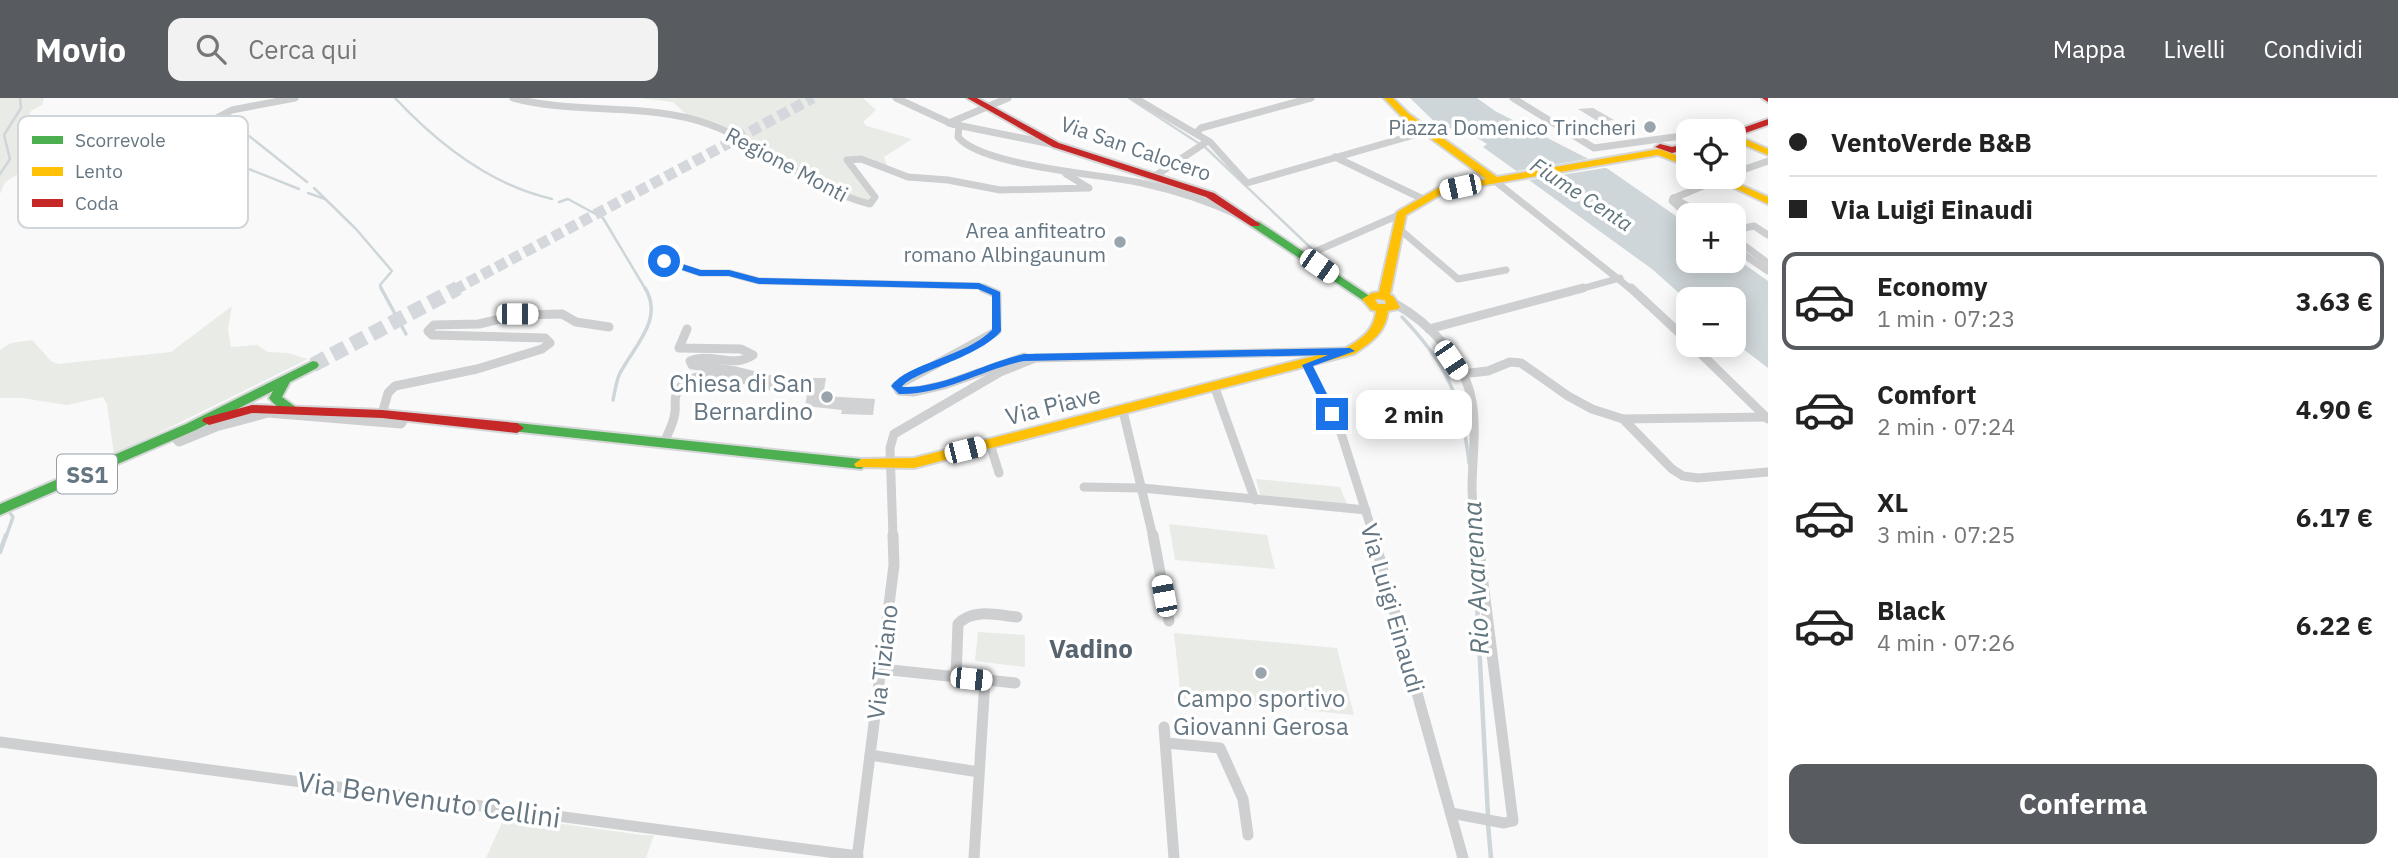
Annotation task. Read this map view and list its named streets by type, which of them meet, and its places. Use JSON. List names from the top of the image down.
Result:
{
  "streets": {
    "main road": ["Via San Calocero", "Via Piave", "SS1"],
    "street": [
      "Regione Monti",
      "Via Luigi Einaudi",
      "Via Tiziano",
      "Via Benvenuto Cellini"
    ]
  },
  "crossings": [
    ["Via San Calocero", "Via Piave"],
    ["Via Piave", "SS1"],
    ["Via Piave", "Via Luigi Einaudi"],
    ["Via Piave", "Via Tiziano"],
    ["Via Tiziano", "Via Benvenuto Cellini"]
  ],
  "districts": ["Vadino"],
  "water": ["Fiume Centa", "Rio Avarenna"],
  "places": [
    "Piazza Domenico Trincheri",
    "Area anfiteatro romano Albingaunum",
    "Chiesa di San Bernardino",
    "Campo sportivo Giovanni Gerosa"
  ],
  "legend": ["Scorrevole", "Lento", "Coda"],
  "page": {
    "header": "Movio",
    "search": "Cerca qui",
    "nav": ["Mappa", "Livelli", "Condividi"],
    "banner": ["VentoVerde B&B", "Via Luigi Einaudi"],
    "map_buttons": ["+", "−"],
    "list": [
      {
        "name": "Economy",
        "note": "1 min · 07:23",
        "value": "3.63 €"
      },
      {
        "name": "Comfort",
        "note": "2 min · 07:24",
        "value": "4.90 €"
      },
      {
        "name": "XL",
        "note": "3 min · 07:25",
        "value": "6.17 €"
      },
      {
        "name": "Black",
        "note": "4 min · 07:26",
        "value": "6.22 €"
      }
    ],
    "bubble": "2 min",
    "buttons": "Conferma"
  }
}
